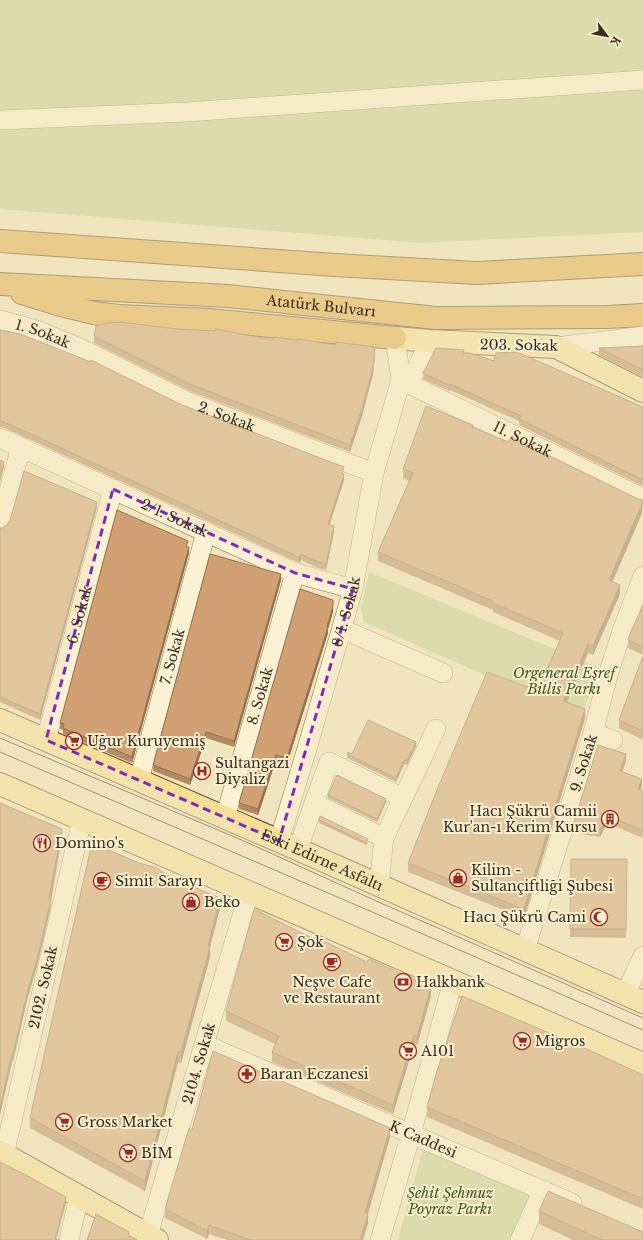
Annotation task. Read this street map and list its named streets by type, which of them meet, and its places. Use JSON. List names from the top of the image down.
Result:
{
  "streets": {
    "highway": ["Atatürk Bulvarı"],
    "main road": ["203. Sokak", "Eski Edirne Asfaltı"],
    "street": [
      "1. Sokak",
      "2. Sokak",
      "11. Sokak",
      "2/1. Sokak",
      "8/1. Sokak",
      "6. Sokak",
      "7. Sokak",
      "8. Sokak",
      "9. Sokak",
      "2102. Sokak",
      "2104. Sokak",
      "K Caddesi"
    ]
  },
  "crossings": [
    ["1. Sokak", "2. Sokak"],
    ["203. Sokak", "8/1. Sokak"],
    ["2. Sokak", "8/1. Sokak"],
    ["11. Sokak", "8/1. Sokak"],
    ["2/1. Sokak", "8/1. Sokak"],
    ["2/1. Sokak", "6. Sokak"],
    ["2/1. Sokak", "7. Sokak"],
    ["2/1. Sokak", "8. Sokak"],
    ["8/1. Sokak", "Eski Edirne Asfaltı"],
    ["6. Sokak", "Eski Edirne Asfaltı"],
    ["7. Sokak", "Eski Edirne Asfaltı"],
    ["8. Sokak", "Eski Edirne Asfaltı"],
    ["9. Sokak", "Eski Edirne Asfaltı"],
    ["2104. Sokak", "K Caddesi"]
  ],
  "parks": ["Orgeneral Eşref Bitlis Parkı", "Şehit Şehmuz Poyraz Parkı"],
  "places": {
    "supermarket": [
      "Uğur Kuruyemiş",
      "Şok",
      "Migros",
      "A101",
      "Gross Market",
      "BİM"
    ],
    "hospital": ["Sultangazi Diyaliz"],
    "building": ["Hacı Şükrü Camii Kur'an-ı Kerim Kursu"],
    "restaurant": ["Domino's"],
    "shop": ["Kilim - Sultançiftliği Şubesi", "Beko"],
    "cafe": ["Simit Sarayı", "Neşve Cafe ve Restaurant"],
    "mosque": ["Hacı Şükrü Cami"],
    "bank": ["Halkbank"],
    "pharmacy": ["Baran Eczanesi"]
  },
  "north": "bottom right"
}
